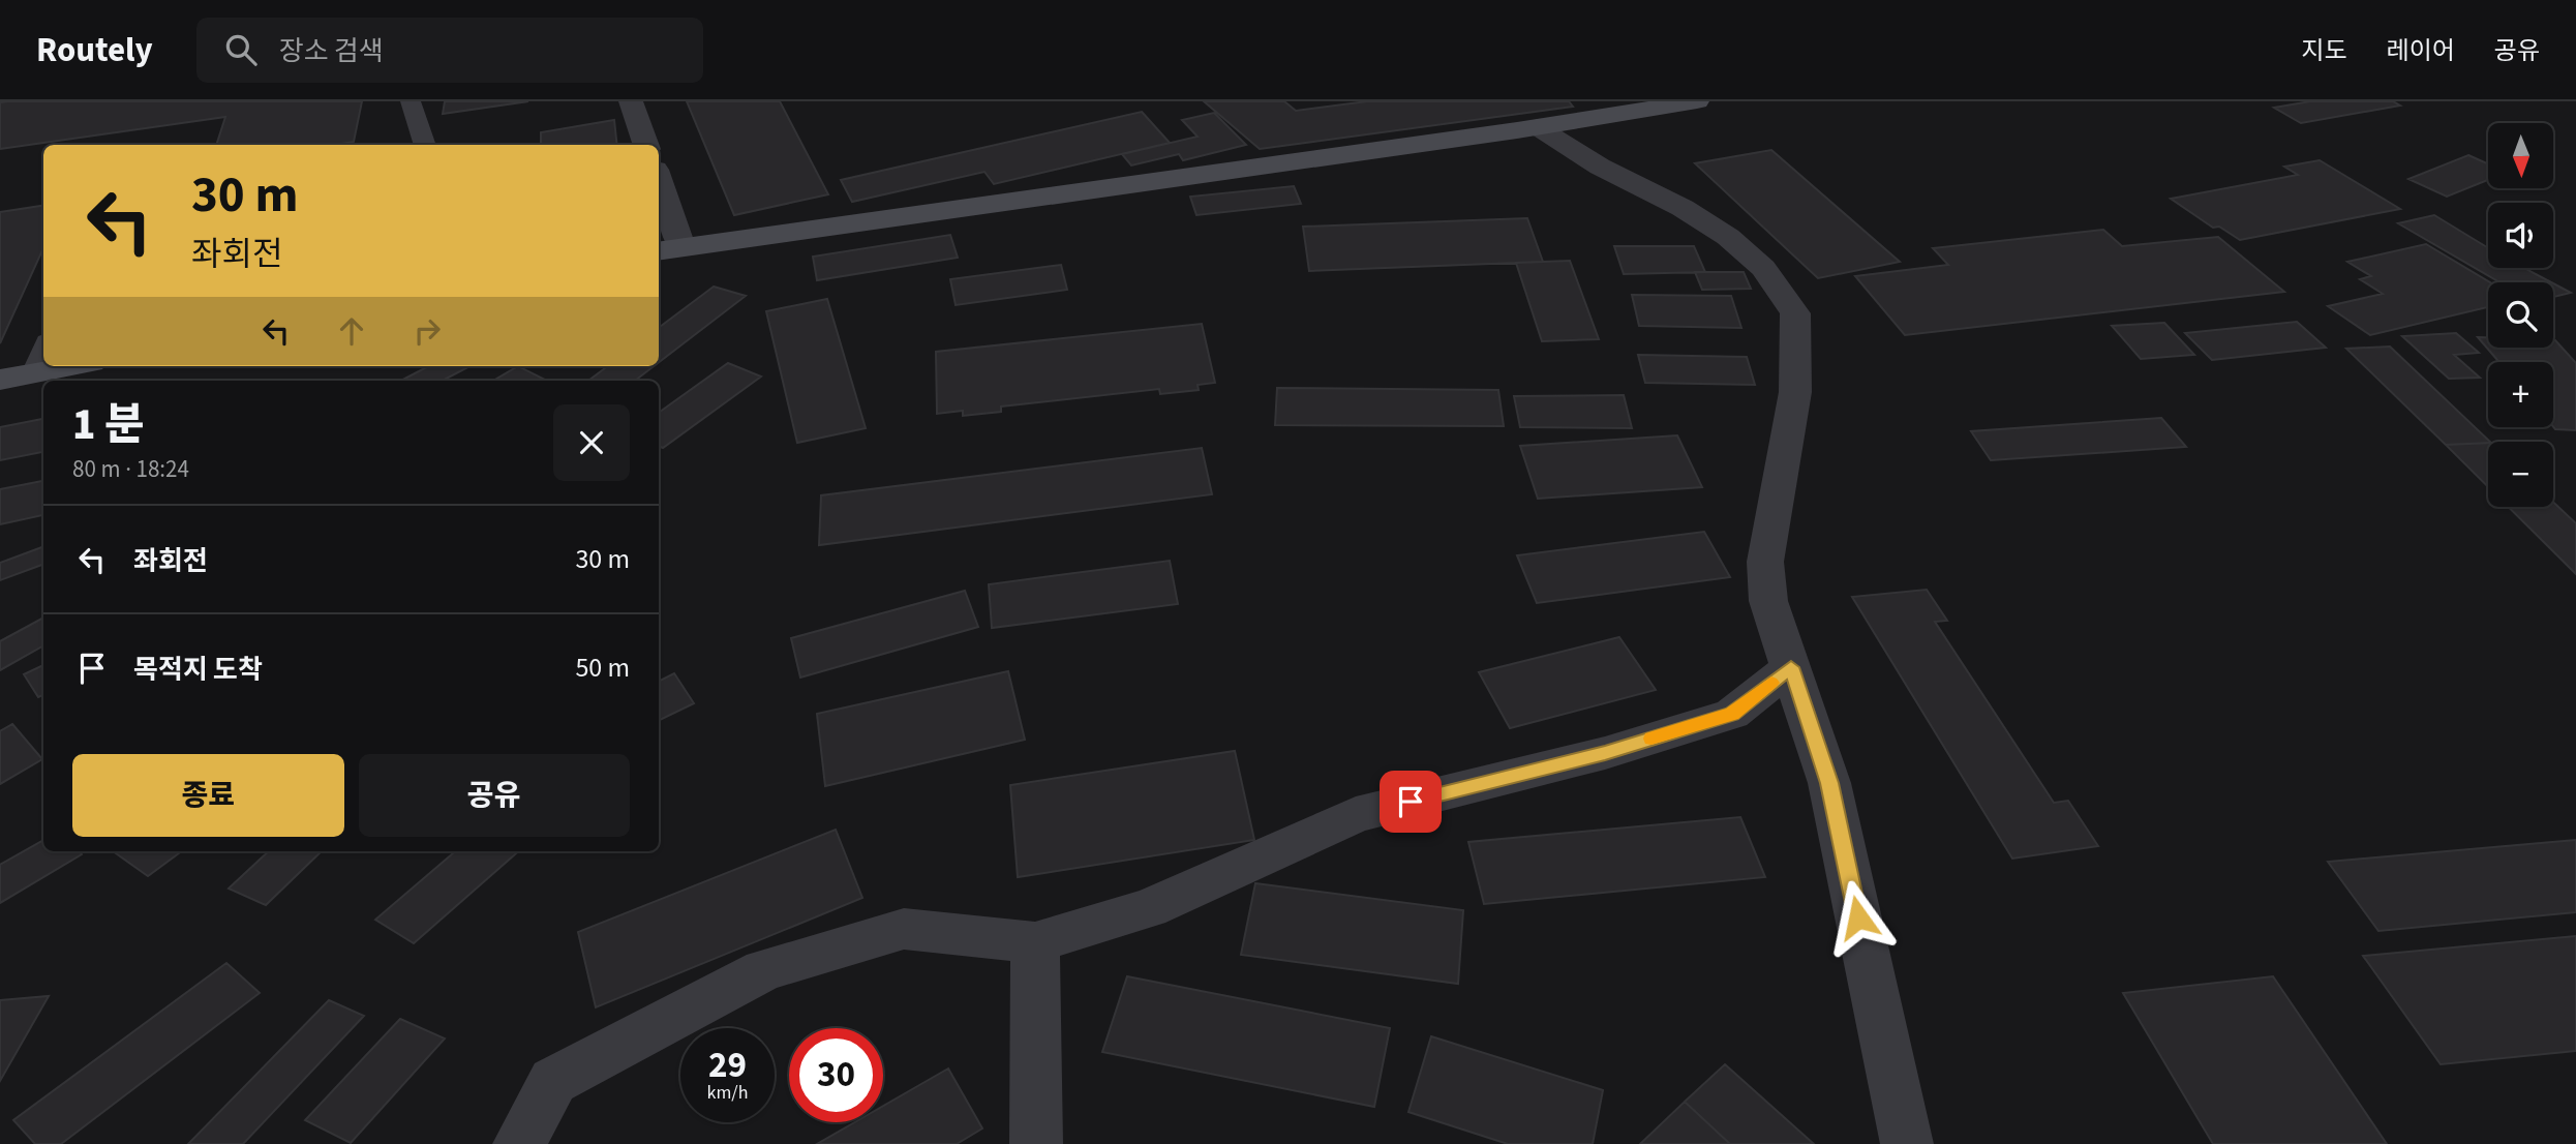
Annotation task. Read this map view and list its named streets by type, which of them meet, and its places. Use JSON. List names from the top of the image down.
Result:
{
  "north": "bottom",
  "page": {
    "header": "Routely",
    "search": "장소 검색",
    "nav": ["지도", "레이어", "공유"],
    "map_buttons": ["+", "−"],
    "turn": ["30 m", "좌회전"],
    "heading": ["1 분", "80 m · 18:24"],
    "list": [
      {
        "name": "좌회전",
        "value": "30 m"
      },
      {
        "name": "목적지 도착",
        "value": "50 m"
      }
    ],
    "buttons": ["종료", "공유"],
    "speed": "29 km/h",
    "limit": "30"
  }
}
